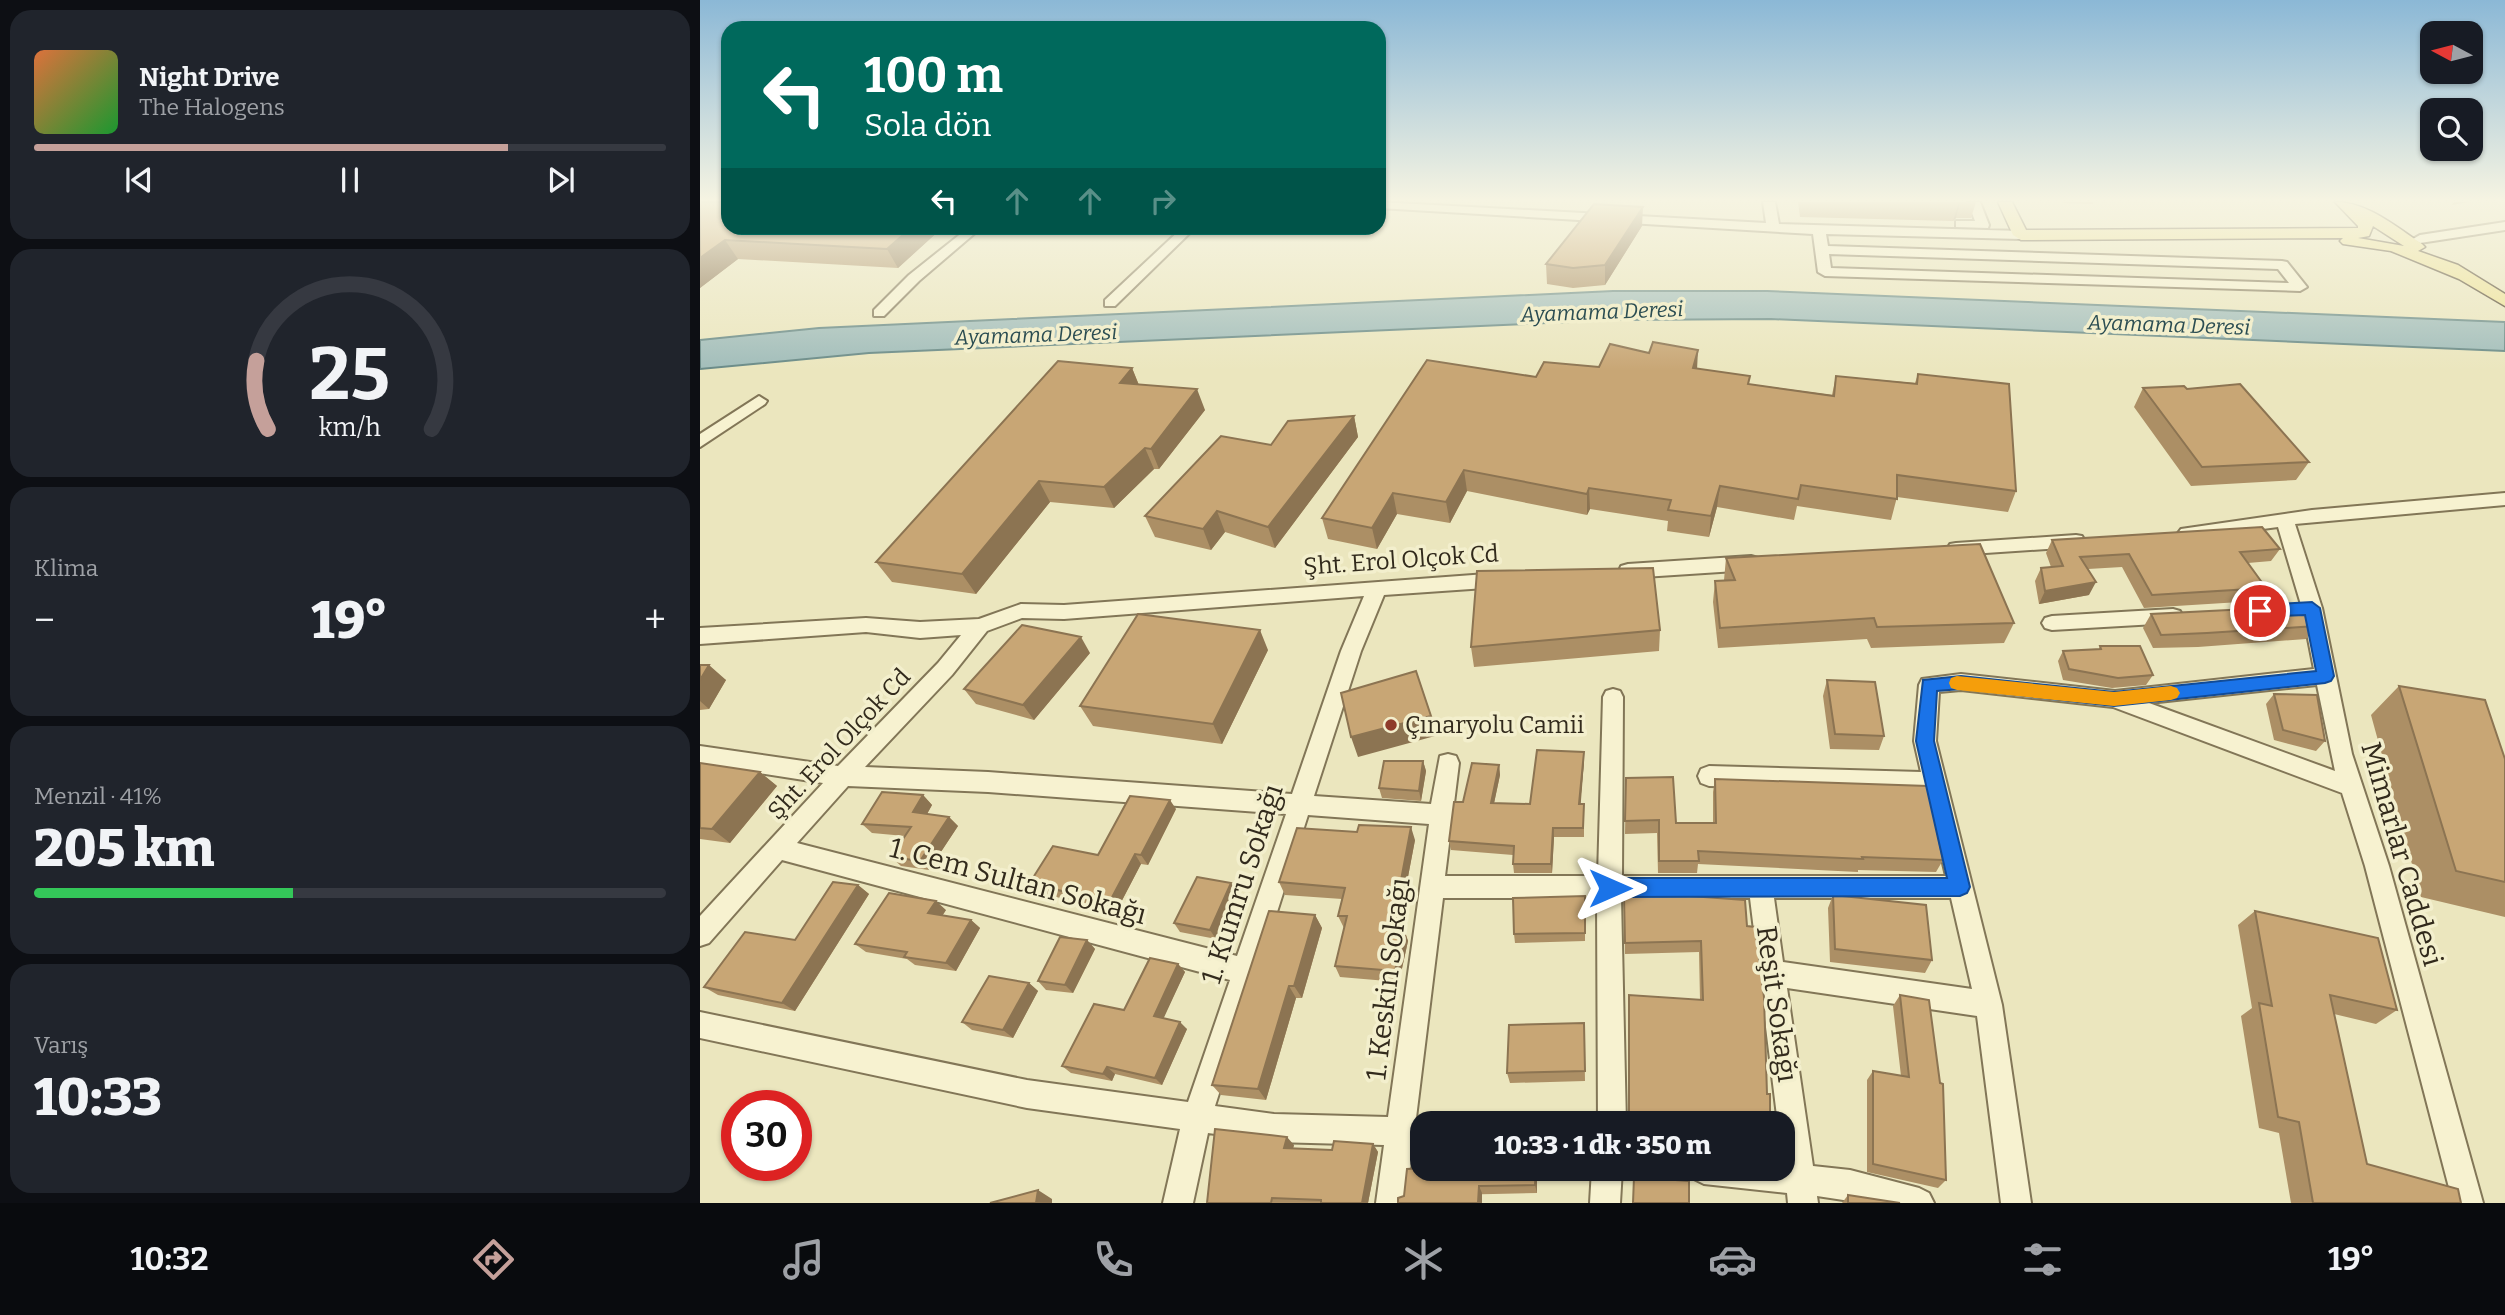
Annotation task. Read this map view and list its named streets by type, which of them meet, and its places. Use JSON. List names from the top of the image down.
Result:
{
  "streets": {
    "street": [
      "Şht. Erol Olçok Cd",
      "Mimarlar Caddesi",
      "1. Cem Sultan Sokağı",
      "1. Kumru Sokağı",
      "1. Keskin Sokağı",
      "Reşit Sokağı"
    ]
  },
  "crossings": [
    ["Şht. Erol Olçok Cd", "1. Cem Sultan Sokağı"],
    ["Şht. Erol Olçok Cd", "1. Kumru Sokağı"],
    ["1. Cem Sultan Sokağı", "1. Kumru Sokağı"]
  ],
  "water": ["Ayamama Deresi"],
  "places": ["Çınaryolu Camii"],
  "north": "left",
  "page": {
    "turn": ["100 m", "Sola dön"],
    "song": ["Night Drive", "The Halogens"],
    "tile": [
      "Klima",
      ["Menzil · 41%", "205 km"],
      ["Varış", "10:33"]
    ],
    "heat": ["−", "19°", "+"],
    "limit": "30",
    "trip": "10:33 · 1 dk · 350 m",
    "tabs": ["10:32", "19°"],
    "gauge": ["25", "km/h"]
  }
}
